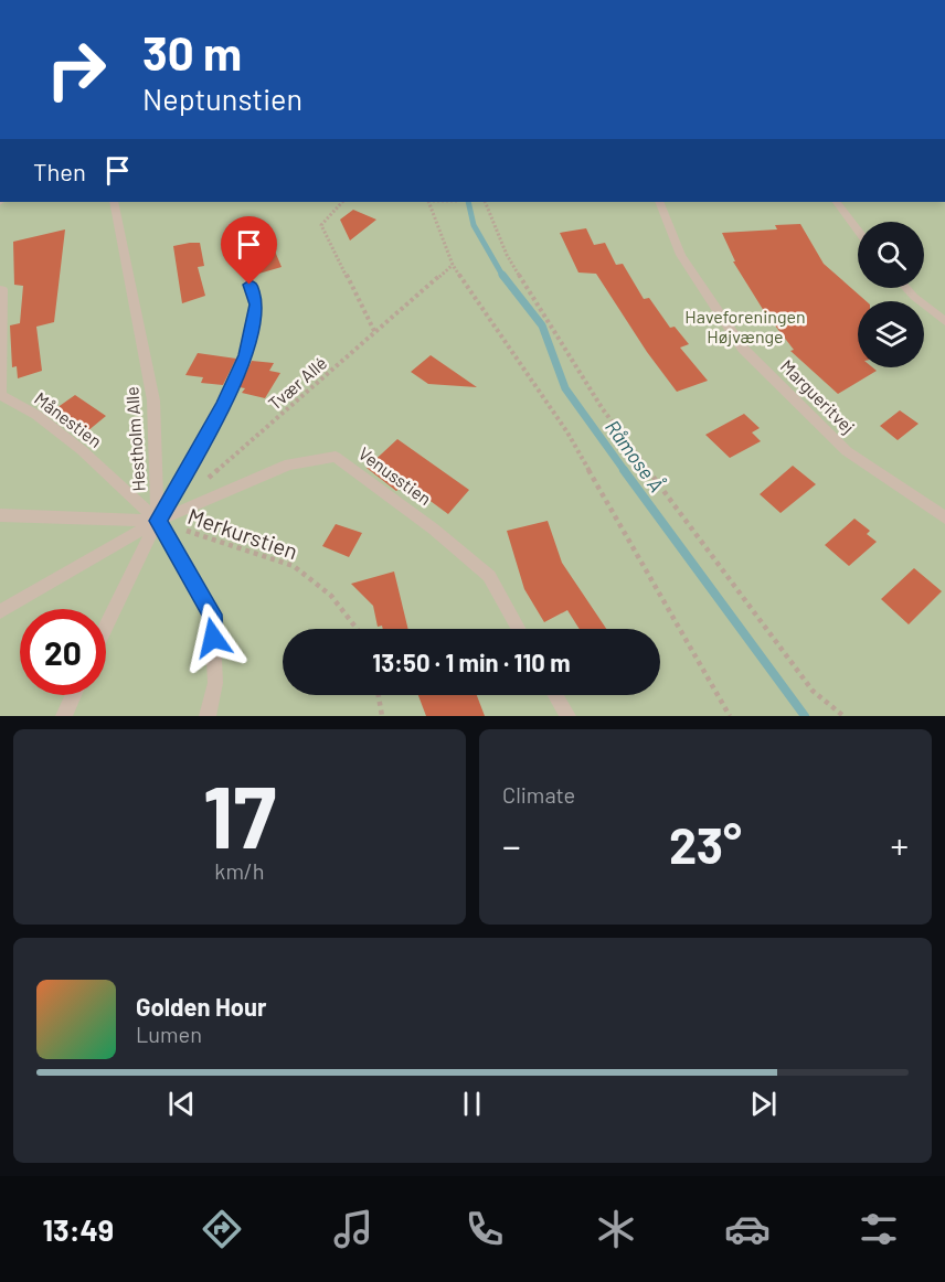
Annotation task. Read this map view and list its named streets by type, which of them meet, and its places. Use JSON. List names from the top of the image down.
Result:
{
  "streets": {
    "lane": [
      "Margueritvej",
      "Månestien",
      "Hestholm Alle",
      "Venusstien"
    ],
    "path": ["Tvær Allé", "Merkurstien"]
  },
  "crossings": [
    ["Månestien", "Hestholm Alle"],
    ["Månestien", "Venusstien"],
    ["Månestien", "Merkurstien"],
    ["Hestholm Alle", "Venusstien"],
    ["Hestholm Alle", "Merkurstien"],
    ["Venusstien", "Merkurstien"]
  ],
  "water": ["Råmose Å"],
  "parks": ["Haveforeningen Højvænge"],
  "page": {
    "turn": ["30 m", "Neptunstien"],
    "then": "Then",
    "limit": "20",
    "trip": "13:50 · 1 min · 110 m",
    "tile": [
      ["17", "km/h"],
      "Climate"
    ],
    "heat": ["−", "23°", "+"],
    "song": ["Golden Hour", "Lumen"],
    "tabs": "13:49"
  }
}
